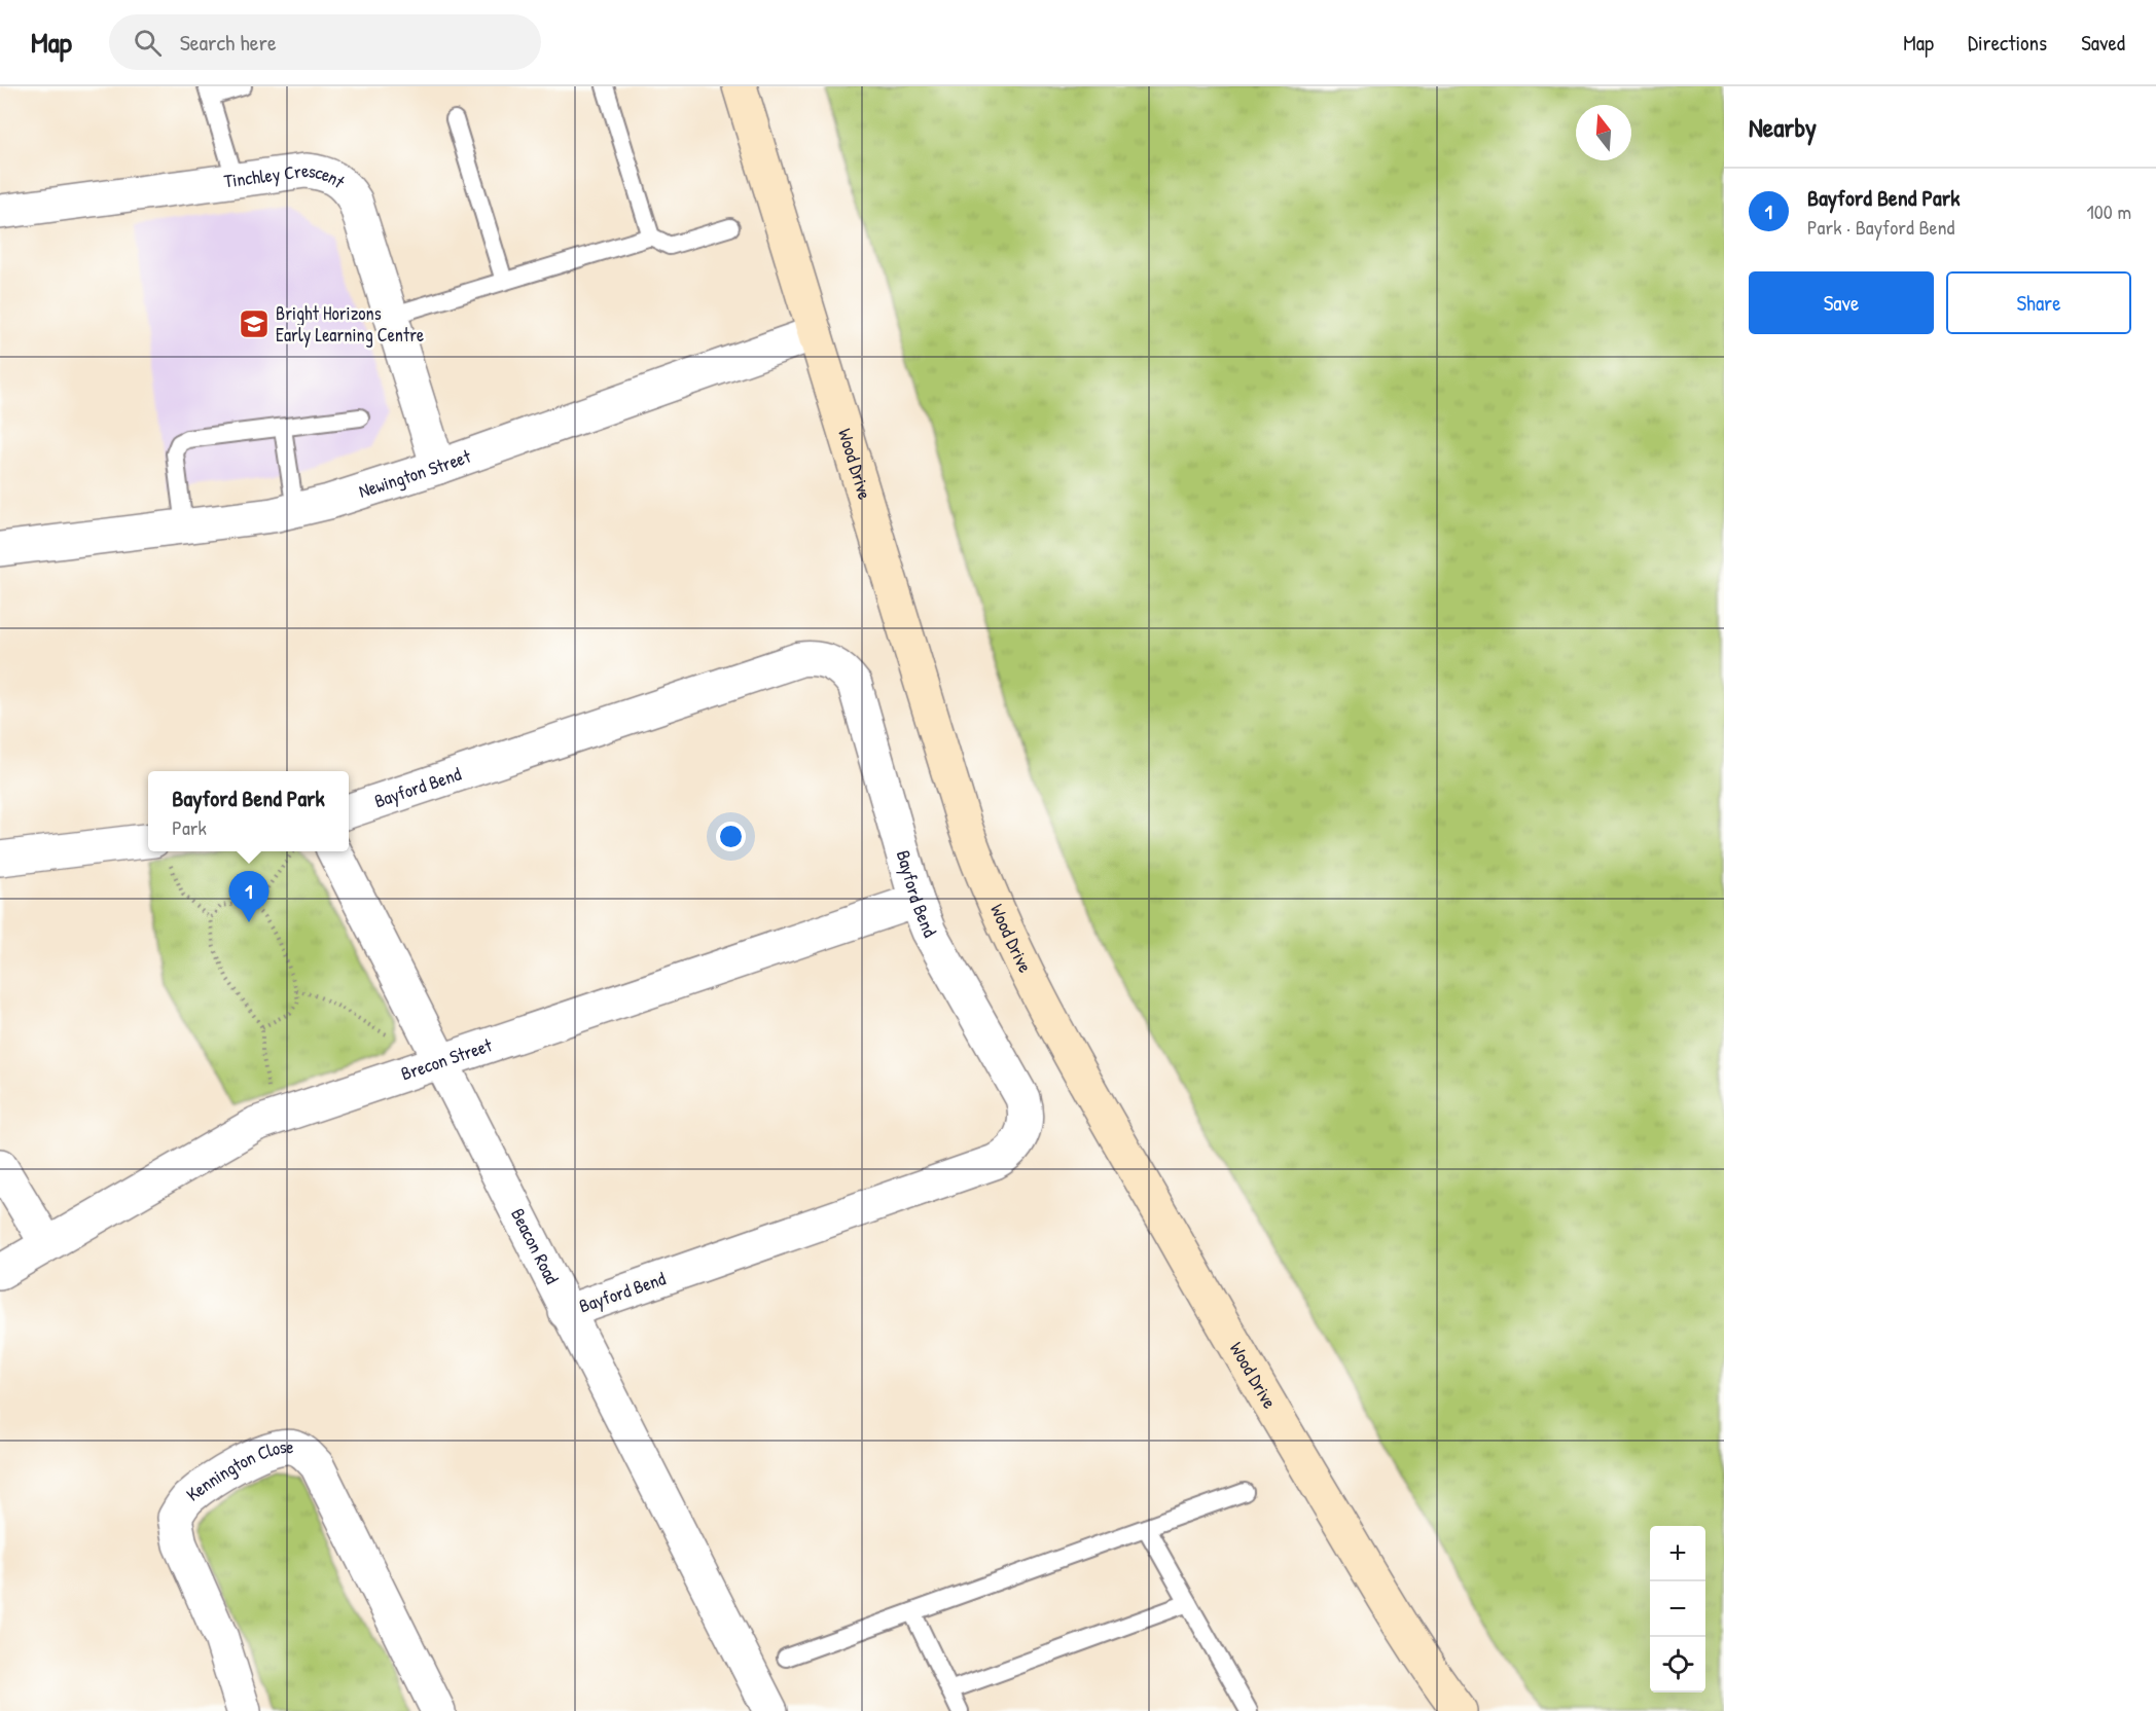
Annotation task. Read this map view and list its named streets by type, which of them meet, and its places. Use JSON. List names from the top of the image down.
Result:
{
  "streets": {
    "street": [
      "Tinchley Crescent",
      "Wood Drive",
      "Newington Street",
      "Bayford Bend",
      "Brecon Street",
      "Beacon Road",
      "Kennington Close"
    ]
  },
  "crossings": [
    ["Tinchley Crescent", "Newington Street"],
    ["Wood Drive", "Newington Street"],
    ["Bayford Bend", "Brecon Street"],
    ["Bayford Bend", "Beacon Road"],
    ["Brecon Street", "Beacon Road"]
  ],
  "places": {
    "school or university": ["Bright Horizons Early Learning Centre"]
  },
  "north": "top",
  "page": {
    "header": "Map",
    "search": "Search here",
    "nav": ["Map", "Directions", "Saved"],
    "heading": "Nearby",
    "list": [
      {
        "mark": "1",
        "name": "Bayford Bend Park",
        "note": "Park · Bayford Bend",
        "value": "100 m"
      }
    ],
    "buttons": ["Save", "Share"],
    "popup": ["Bayford Bend Park", "Park"],
    "pins": "1",
    "map_buttons": ["+", "−"]
  }
}
